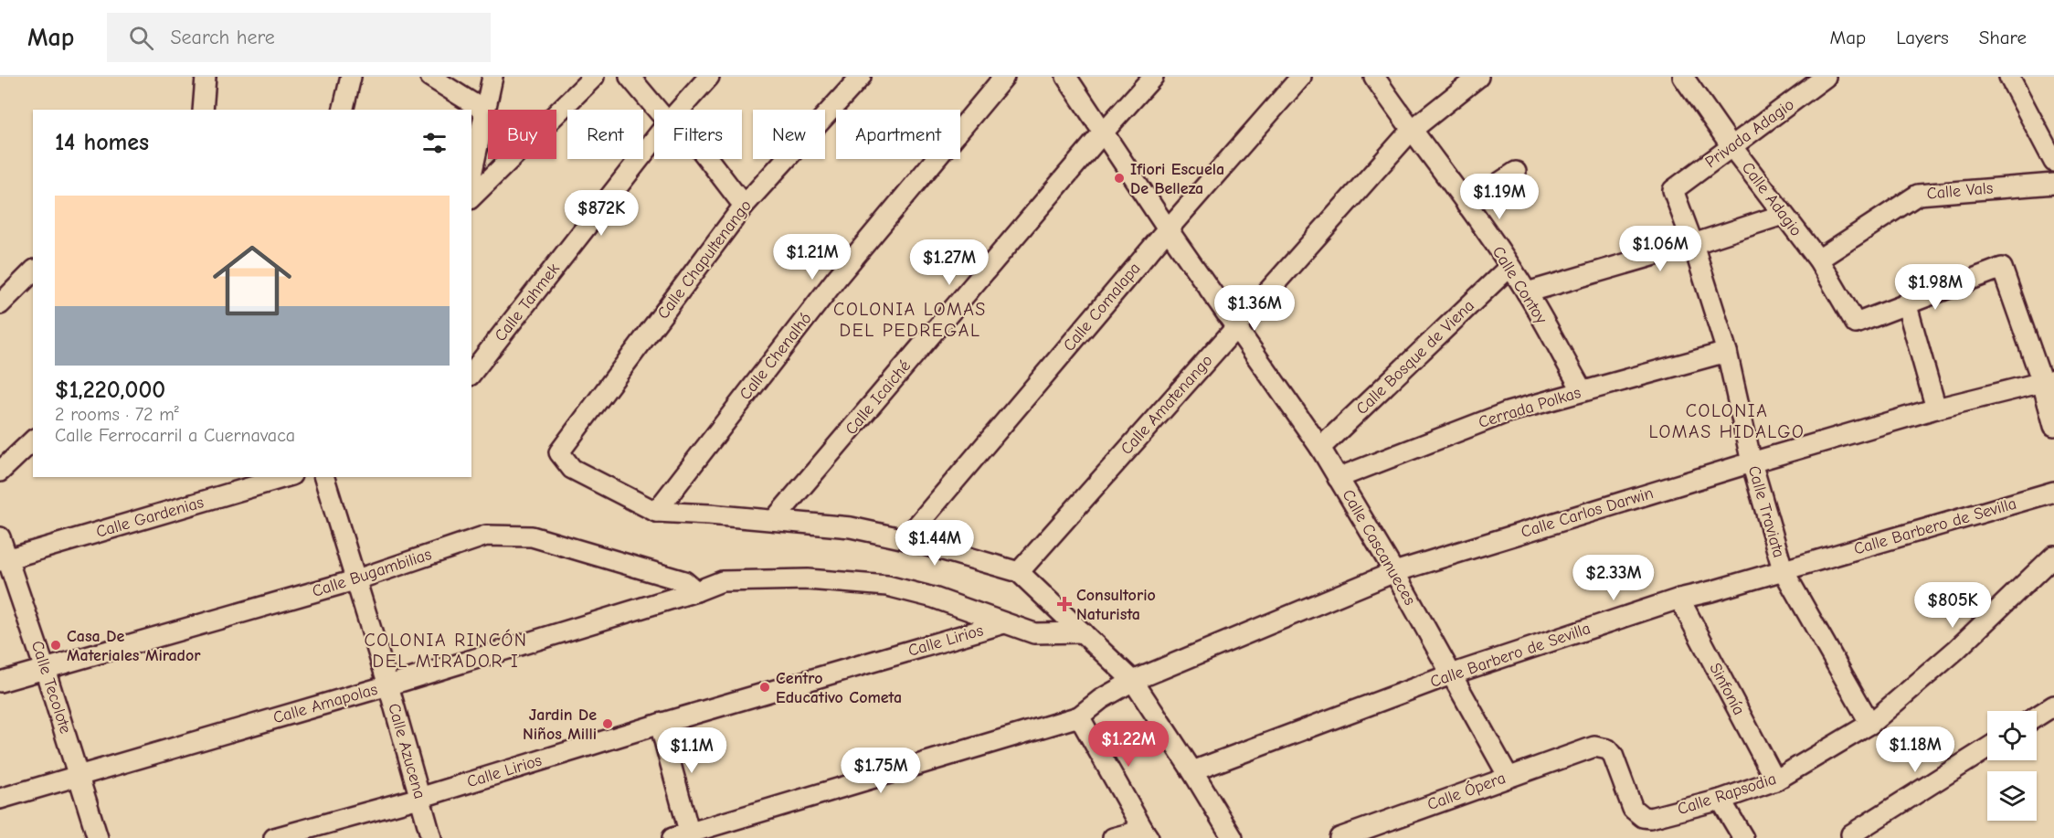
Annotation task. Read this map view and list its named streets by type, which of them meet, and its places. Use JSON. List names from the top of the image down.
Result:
{
  "streets": {
    "street": [
      "Privada Adagio",
      "Calle Vals",
      "Calle Adagio",
      "Calle Chapultenango",
      "Calle Contoy",
      "Calle Tahmek",
      "Calle Comalapa",
      "Calle Chenalhó",
      "Calle Bosque de Viena",
      "Calle Icaiché",
      "Calle Amatenango",
      "Cerrada Polkas",
      "Calle Traviata",
      "Calle Carlos Darwin",
      "Calle Gardenias",
      "Calle Barbero de Sevilla",
      "Calle Cascanueces",
      "Calle Bugambilias",
      "Calle Lirios",
      "Calle Tecolote",
      "Sinfonía",
      "Calle Amapolas",
      "Calle Azucena",
      "Calle Ópera",
      "Calle Rapsodia"
    ]
  },
  "crossings": [
    ["Privada Adagio", "Calle Adagio"],
    ["Privada Adagio", "Calle Traviata"],
    ["Calle Vals", "Calle Adagio"],
    ["Calle Chapultenango", "Calle Chenalhó"],
    ["Calle Contoy", "Calle Bosque de Viena"],
    ["Calle Contoy", "Calle Amatenango"],
    ["Calle Contoy", "Cerrada Polkas"],
    ["Calle Comalapa", "Calle Cascanueces"],
    ["Calle Bosque de Viena", "Calle Cascanueces"],
    ["Calle Icaiché", "Calle Cascanueces"],
    ["Calle Amatenango", "Calle Cascanueces"],
    ["Cerrada Polkas", "Calle Traviata"],
    ["Cerrada Polkas", "Calle Cascanueces"],
    ["Calle Traviata", "Calle Carlos Darwin"],
    ["Calle Traviata", "Calle Barbero de Sevilla"],
    ["Calle Traviata", "Calle Rapsodia"],
    ["Calle Carlos Darwin", "Calle Cascanueces"],
    ["Calle Gardenias", "Calle Tecolote"],
    ["Calle Barbero de Sevilla", "Calle Cascanueces"],
    ["Calle Barbero de Sevilla", "Sinfonía"],
    ["Calle Cascanueces", "Calle Ópera"],
    ["Calle Bugambilias", "Calle Tecolote"],
    ["Calle Bugambilias", "Calle Amapolas"],
    ["Calle Bugambilias", "Calle Azucena"],
    ["Calle Lirios", "Calle Amapolas"],
    ["Calle Lirios", "Calle Azucena"],
    ["Calle Tecolote", "Calle Amapolas"],
    ["Sinfonía", "Calle Rapsodia"],
    ["Calle Amapolas", "Calle Azucena"],
    ["Calle Ópera", "Calle Rapsodia"]
  ],
  "districts": ["COLONIA LOMAS DEL PEDREGAL", "COLONIA LOMAS HIDALGO", "COLONIA RINCÓN DEL MIRADOR I"],
  "places": {
    "other": [
      "Ifiori Escuela De Belleza",
      "Casa De Materiales Mirador",
      "Centro Educativo Cometa",
      "Jardin De Niños Milli"
    ],
    "health": ["Consultorio Naturista"]
  },
  "page": {
    "header": "Map",
    "search": "Search here",
    "nav": ["Map", "Layers", "Share"],
    "chip": [
      "Buy",
      "Rent",
      "Filters",
      "New",
      "Apartment"
    ],
    "heading": "14 homes",
    "price": [
      "$1.19M",
      "$872K",
      "$1.06M",
      "$1.21M",
      "$1.27M",
      "$1.98M",
      "$1.36M",
      "$1.44M",
      "$2.33M",
      "$805K",
      "$1.22M",
      "$1.18M",
      "$1.1M",
      "$1.75M"
    ],
    "list": [
      {
        "name": "$1,220,000",
        "note": "2 rooms · 72 m² · Calle Ferrocarril a Cuernavaca"
      }
    ]
  }
}
